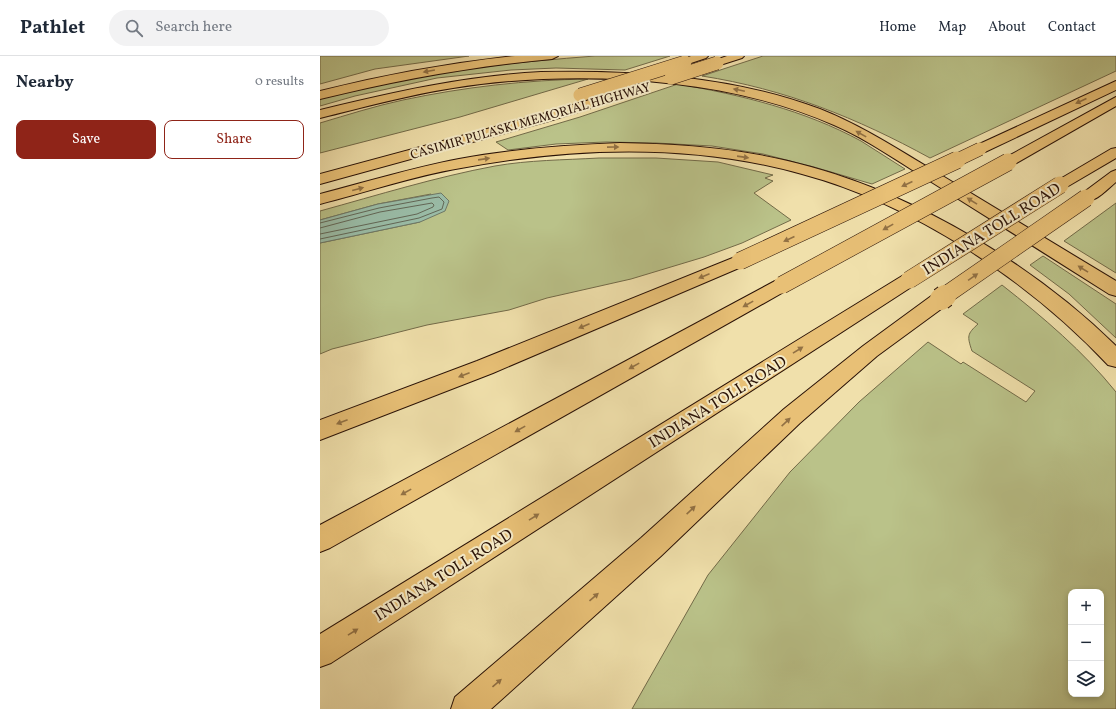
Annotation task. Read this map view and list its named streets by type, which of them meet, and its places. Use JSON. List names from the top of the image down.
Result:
{
  "streets": {
    "highway": ["CASIMIR PULASKI MEMORIAL HIGHWAY", "INDIANA TOLL ROAD"]
  },
  "page": {
    "header": "Pathlet",
    "search": "Search here",
    "nav": [
      "Home",
      "Map",
      "About",
      "Contact"
    ],
    "heading": ["Nearby", "0 results"],
    "buttons": ["Save", "Share"],
    "map_buttons": ["+", "−"]
  }
}
